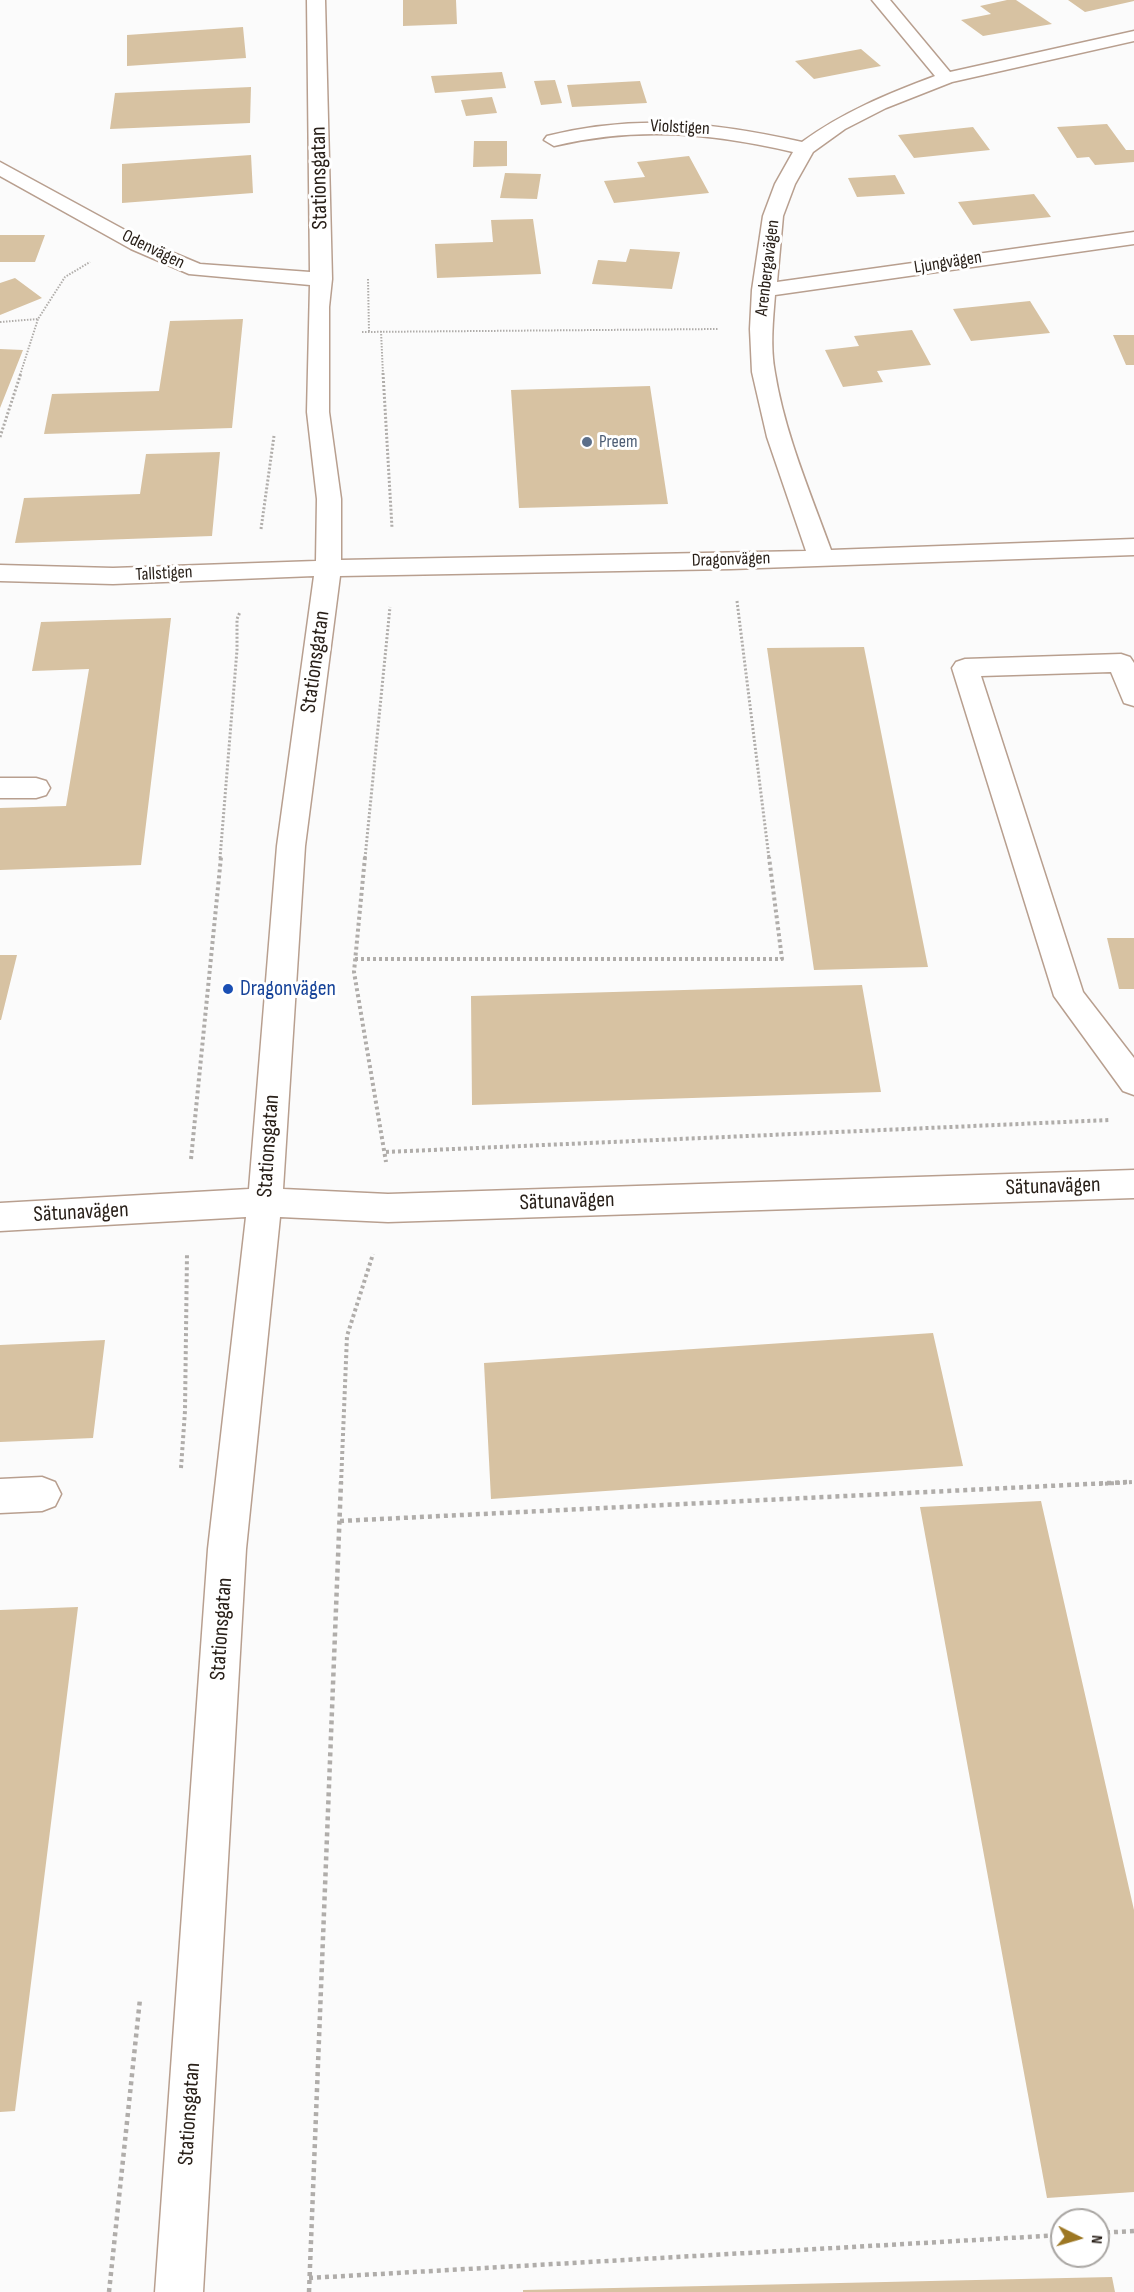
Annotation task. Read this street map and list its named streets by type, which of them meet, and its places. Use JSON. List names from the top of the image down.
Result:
{
  "streets": {
    "street": [
      "Violstigen",
      "Stationsgatan",
      "Odenvägen",
      "Ljungvägen",
      "Arenbergavägen",
      "Dragonvägen",
      "Tallstigen",
      "Sätunavägen"
    ]
  },
  "crossings": [
    ["Violstigen", "Arenbergavägen"],
    ["Stationsgatan", "Odenvägen"],
    ["Stationsgatan", "Dragonvägen"],
    ["Stationsgatan", "Tallstigen"],
    ["Stationsgatan", "Sätunavägen"],
    ["Ljungvägen", "Arenbergavägen"],
    ["Arenbergavägen", "Dragonvägen"],
    ["Dragonvägen", "Tallstigen"]
  ],
  "places": ["Preem", "Dragonvägen"],
  "north": "right"
}
